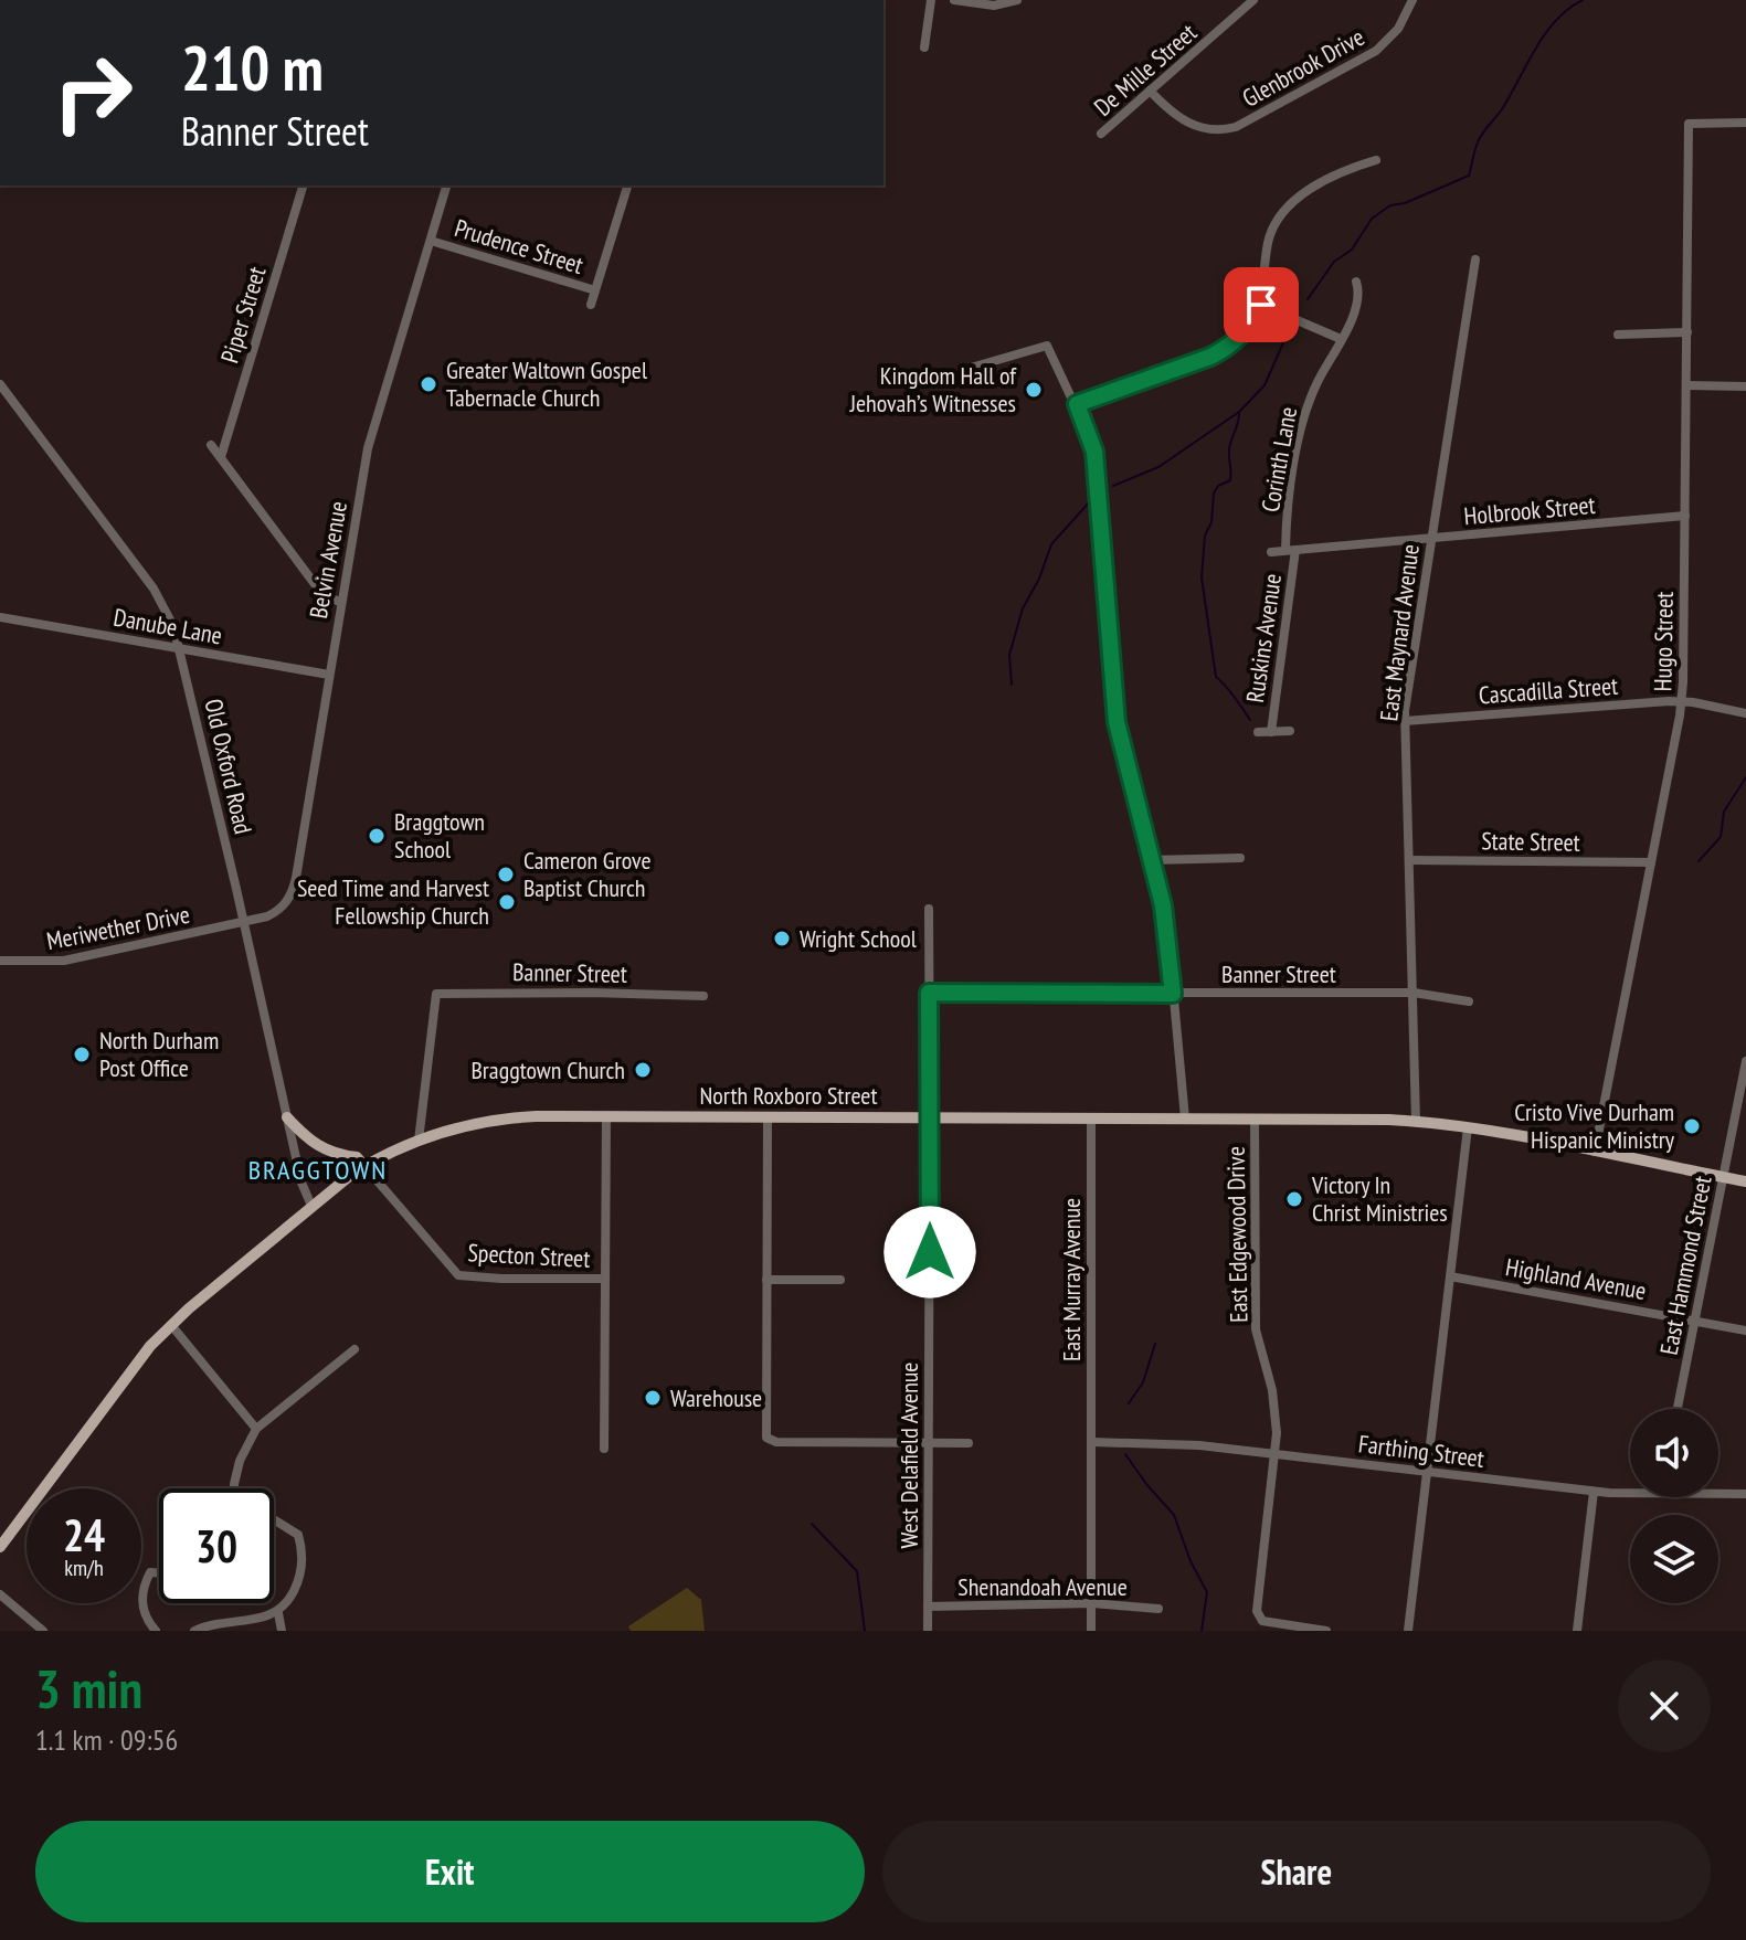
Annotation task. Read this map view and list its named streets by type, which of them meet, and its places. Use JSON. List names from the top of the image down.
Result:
{
  "streets": {
    "main road": ["North Roxboro Street"],
    "street": [
      "Glenbrook Drive",
      "De Mille Street",
      "Prudence Street",
      "Piper Street",
      "Corinth Lane",
      "Holbrook Street",
      "Belvin Avenue",
      "Danube Lane",
      "East Maynard Avenue",
      "Ruskins Avenue",
      "Hugo Street",
      "Cascadilla Street",
      "Old Oxford Road",
      "State Street",
      "Meriwether Drive",
      "Banner Street",
      "East Edgewood Drive",
      "Specton Street",
      "East Hammond Street",
      "Highland Avenue",
      "East Murray Avenue",
      "Farthing Street",
      "West Delafield Avenue",
      "Shenandoah Avenue"
    ]
  },
  "crossings": [
    ["Glenbrook Drive", "De Mille Street"],
    ["Prudence Street", "Belvin Avenue"],
    ["Corinth Lane", "Holbrook Street"],
    ["Corinth Lane", "Ruskins Avenue"],
    ["Holbrook Street", "East Maynard Avenue"],
    ["Holbrook Street", "Ruskins Avenue"],
    ["Holbrook Street", "Hugo Street"],
    ["Belvin Avenue", "Danube Lane"],
    ["Belvin Avenue", "Old Oxford Road"],
    ["Belvin Avenue", "Meriwether Drive"],
    ["Danube Lane", "Old Oxford Road"],
    ["East Maynard Avenue", "Cascadilla Street"],
    ["East Maynard Avenue", "State Street"],
    ["East Maynard Avenue", "Banner Street"],
    ["East Maynard Avenue", "North Roxboro Street"],
    ["Hugo Street", "Cascadilla Street"],
    ["Hugo Street", "State Street"],
    ["Hugo Street", "North Roxboro Street"],
    ["Old Oxford Road", "Meriwether Drive"],
    ["Old Oxford Road", "North Roxboro Street"],
    ["Banner Street", "North Roxboro Street"],
    ["Banner Street", "West Delafield Avenue"],
    ["North Roxboro Street", "East Edgewood Drive"],
    ["North Roxboro Street", "Specton Street"],
    ["North Roxboro Street", "East Hammond Street"],
    ["North Roxboro Street", "East Murray Avenue"],
    ["North Roxboro Street", "West Delafield Avenue"],
    ["East Edgewood Drive", "Farthing Street"],
    ["East Hammond Street", "Highland Avenue"],
    ["East Murray Avenue", "Farthing Street"],
    ["East Murray Avenue", "Shenandoah Avenue"],
    ["West Delafield Avenue", "Shenandoah Avenue"]
  ],
  "districts": ["BRAGGTOWN"],
  "places": [
    "Greater Waltown Gospel Tabernacle Church",
    "Kingdom Hall of Jehovah’s Witnesses",
    "Braggtown School",
    "Cameron Grove Baptist Church",
    "Seed Time and Harvest Fellowship Church",
    "Wright School",
    "North Durham Post Office",
    "Braggtown Church",
    "Cristo Vive Durham Hispanic Ministry",
    "Victory In Christ Ministries",
    "Warehouse"
  ],
  "page": {
    "turn": ["210 m", "Banner Street"],
    "speed": "24 km/h",
    "limit": "30",
    "heading": ["3 min", "1.1 km · 09:56"],
    "buttons": ["Exit", "Share"]
  }
}
